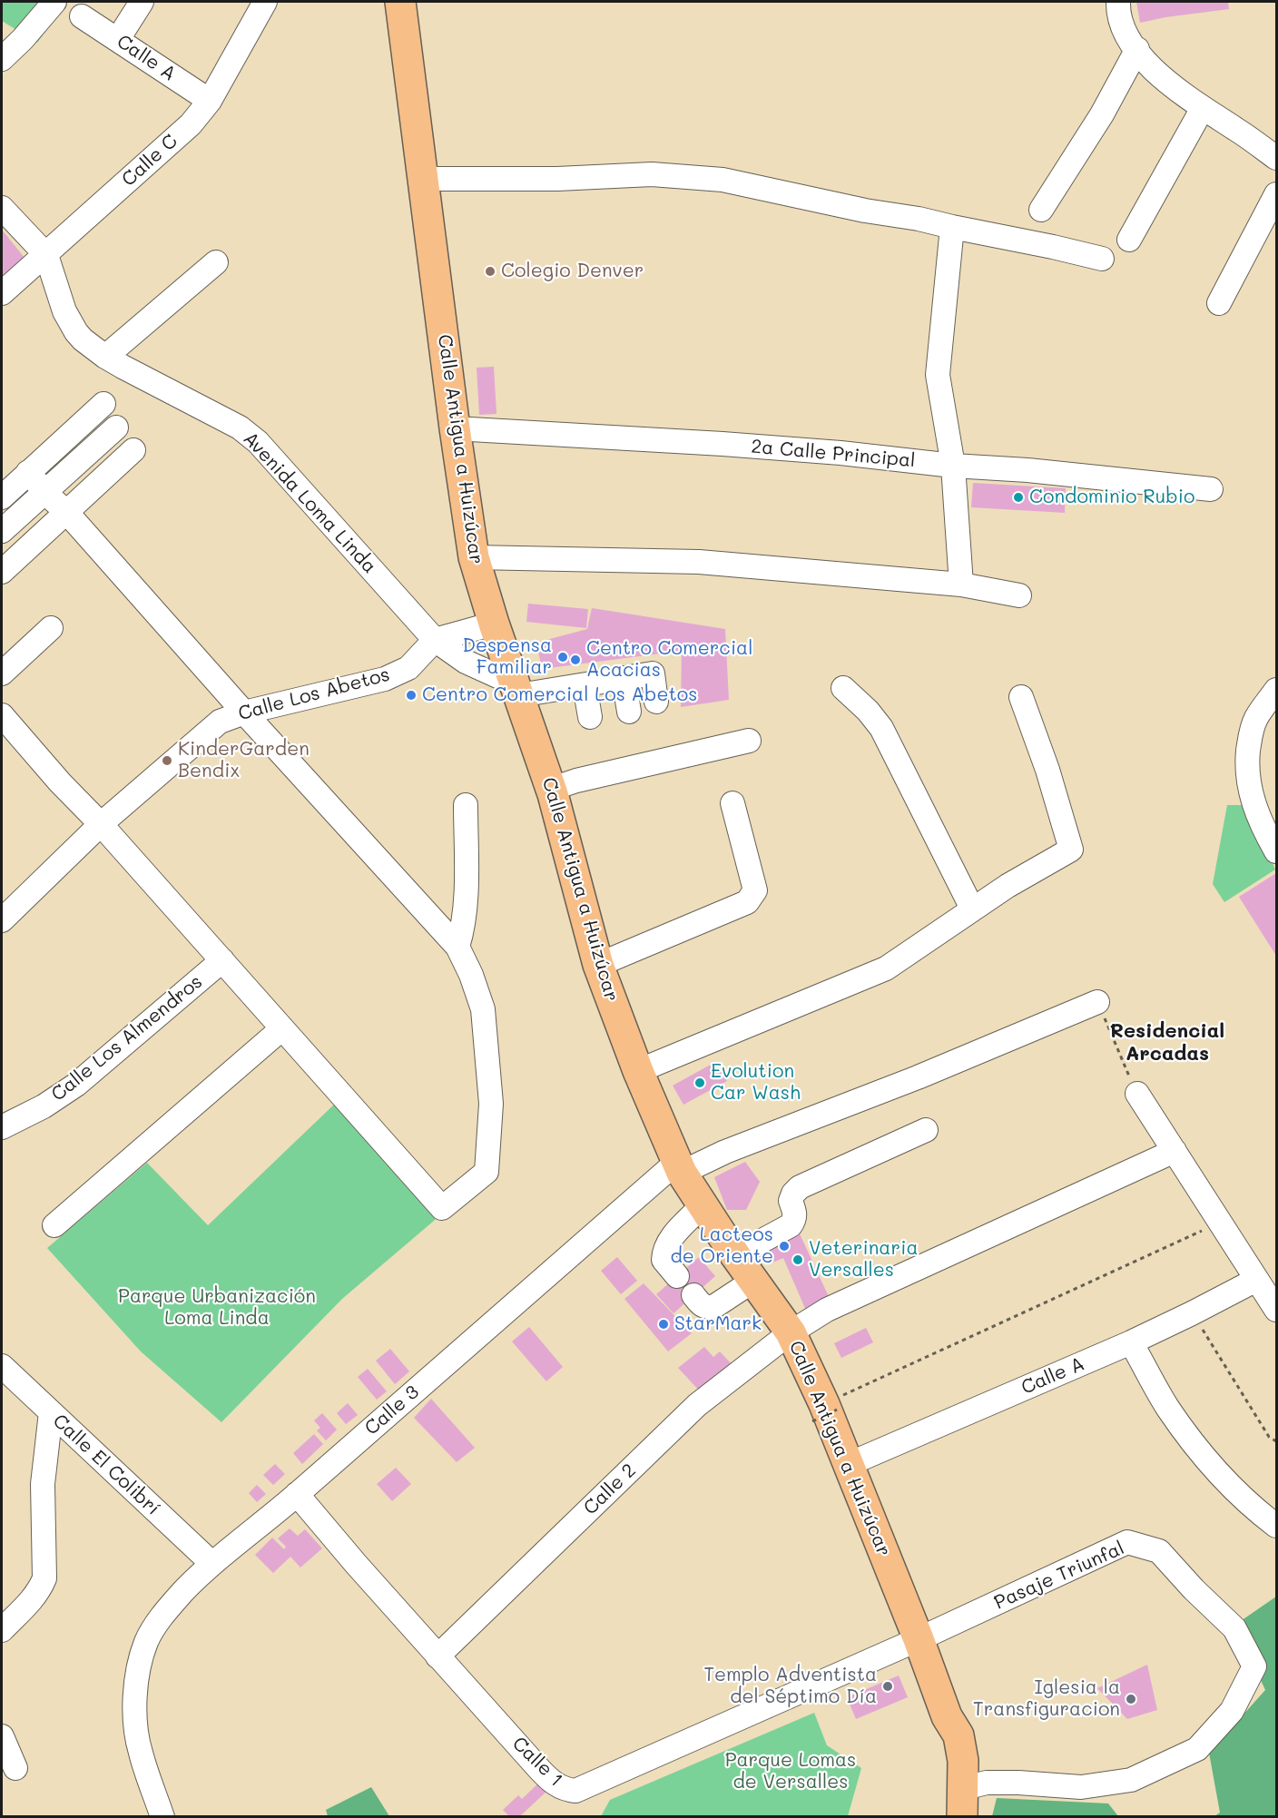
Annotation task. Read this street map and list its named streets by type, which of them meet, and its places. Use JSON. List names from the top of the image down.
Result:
{
  "streets": {
    "main road": ["Calle Antigua a Huizúcar"],
    "street": [
      "Calle A",
      "Calle C",
      "2a Calle Principal",
      "Avenida Loma Linda",
      "Calle Los Abetos",
      "Calle Los Almendros",
      "Calle 3",
      "Calle El Colibrí",
      "Calle 2",
      "Pasaje Triunfal",
      "Calle 1"
    ]
  },
  "crossings": [
    ["Calle A", "Calle C"],
    ["Calle A", "Calle Antigua a Huizúcar"],
    ["Calle C", "Avenida Loma Linda"],
    ["Calle Antigua a Huizúcar", "2a Calle Principal"],
    ["Calle Antigua a Huizúcar", "Avenida Loma Linda"],
    ["Calle Antigua a Huizúcar", "Calle 3"],
    ["Calle Antigua a Huizúcar", "Calle 2"],
    ["Calle Antigua a Huizúcar", "Pasaje Triunfal"],
    ["Calle Antigua a Huizúcar", "Calle 1"],
    ["Avenida Loma Linda", "Calle Los Abetos"],
    ["Calle 3", "Calle El Colibrí"],
    ["Calle 3", "Calle 1"],
    ["Calle 2", "Calle 1"],
    ["Pasaje Triunfal", "Calle 1"]
  ],
  "districts": ["Residencial Arcadas"],
  "parks": ["Parque Urbanización Loma Linda", "Parque Lomas de Versalles"],
  "places": [
    "Colegio Denver",
    "Condominio Rubio",
    "Despensa Familiar",
    "Centro Comercial Acacias",
    "Centro Comercial Los Abetos",
    "KinderGarden Bendix",
    "Evolution Car Wash",
    "Lacteos de Oriente",
    "Veterinaria Versalles",
    "StarMark",
    "Templo Adventista del Séptimo Día",
    "Iglesia la Transfiguracion"
  ]
}
